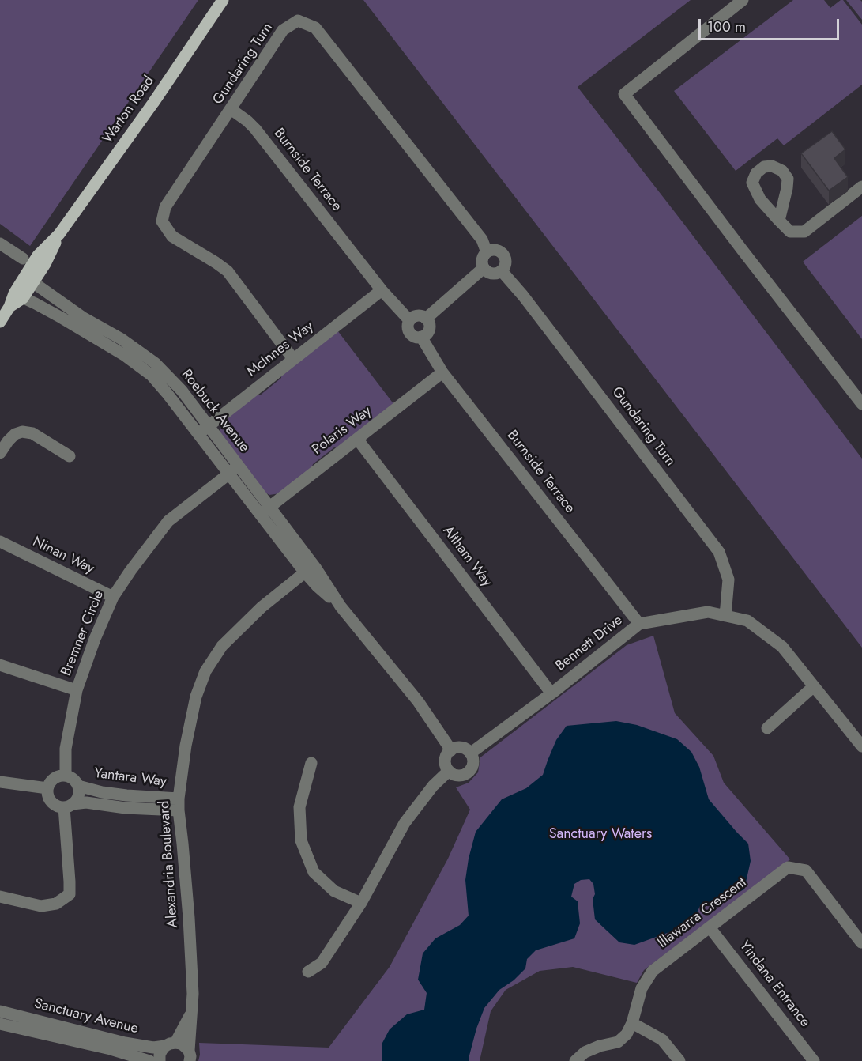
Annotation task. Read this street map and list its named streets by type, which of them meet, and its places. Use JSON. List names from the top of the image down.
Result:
{
  "streets": {
    "main road": ["Warton Road"],
    "street": [
      "Gundaring Turn",
      "Burnside Terrace",
      "McInnes Way",
      "Roebuck Avenue",
      "Polaris Way",
      "Ninan Way",
      "Altham Way",
      "Bremner Circle",
      "Bennett Drive",
      "Yantara Way",
      "Alexandria Boulevard",
      "Illawarra Crescent",
      "Yindana Entrance",
      "Sanctuary Avenue"
    ]
  },
  "crossings": [
    ["Gundaring Turn", "Burnside Terrace"],
    ["Gundaring Turn", "McInnes Way"],
    ["Gundaring Turn", "Bennett Drive"],
    ["Warton Road", "Roebuck Avenue"],
    ["Burnside Terrace", "McInnes Way"],
    ["Burnside Terrace", "Polaris Way"],
    ["Burnside Terrace", "Bennett Drive"],
    ["McInnes Way", "Roebuck Avenue"],
    ["Roebuck Avenue", "Polaris Way"],
    ["Roebuck Avenue", "Bremner Circle"],
    ["Roebuck Avenue", "Bennett Drive"],
    ["Roebuck Avenue", "Alexandria Boulevard"],
    ["Polaris Way", "Altham Way"],
    ["Ninan Way", "Bremner Circle"],
    ["Altham Way", "Bennett Drive"],
    ["Bremner Circle", "Yantara Way"],
    ["Yantara Way", "Alexandria Boulevard"],
    ["Alexandria Boulevard", "Sanctuary Avenue"],
    ["Illawarra Crescent", "Yindana Entrance"]
  ],
  "parks": ["Sanctuary Waters"],
  "scale_bar": "100 m"
}
